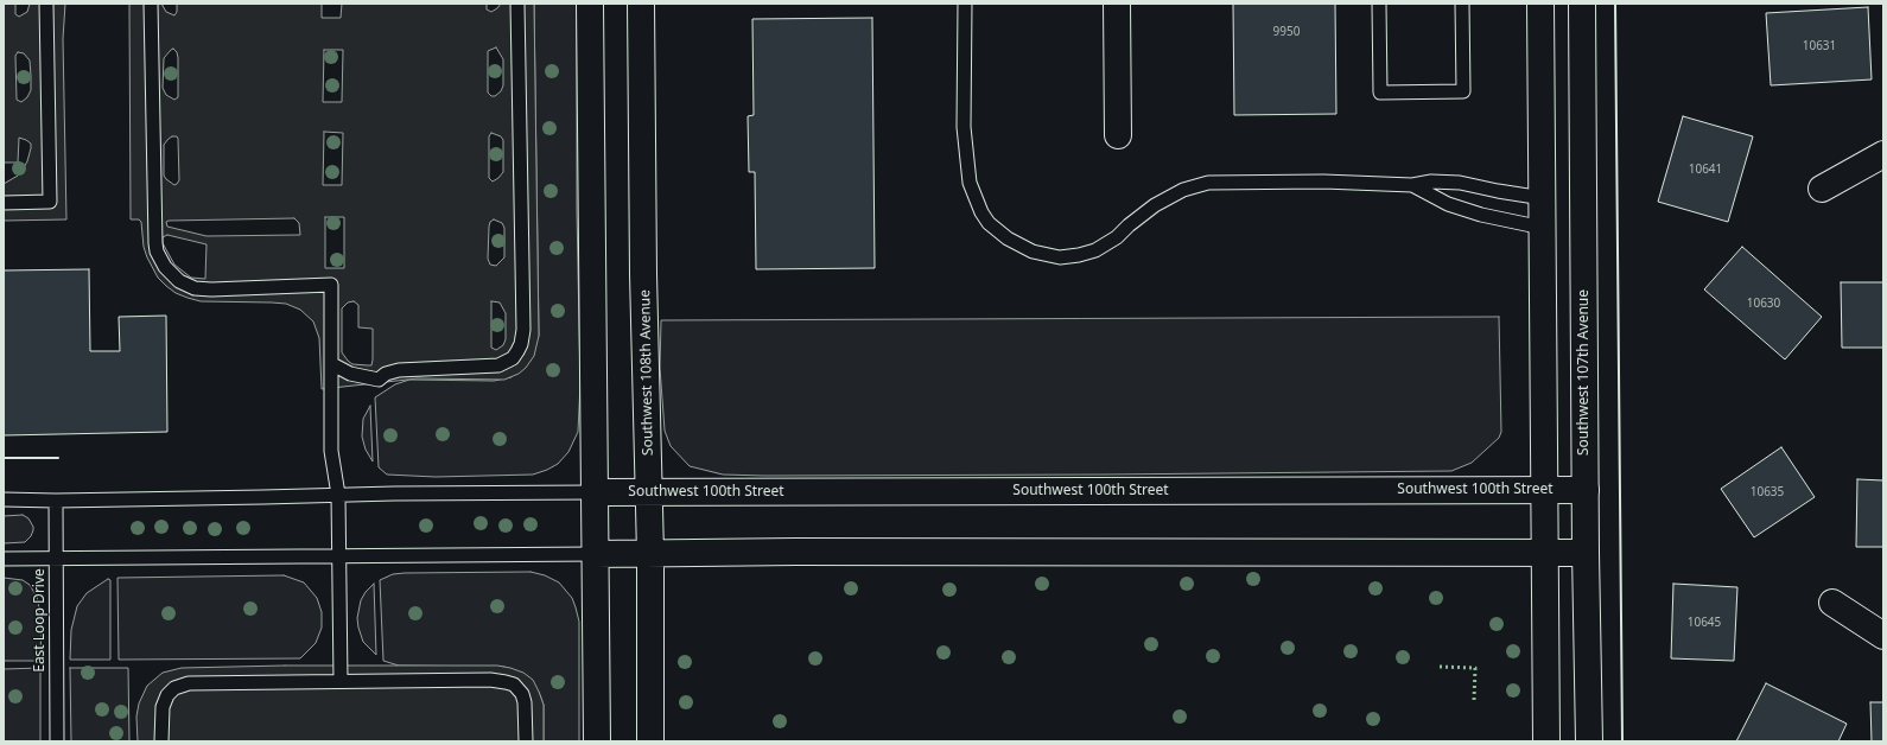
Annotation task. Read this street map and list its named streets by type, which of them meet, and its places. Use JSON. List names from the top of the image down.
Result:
{
  "streets": {
    "street": ["Southwest 108th Avenue", "Southwest 107th Avenue", "Southwest 100th Street"],
    "lane": ["East Loop Drive"]
  },
  "crossings": [
    ["Southwest 108th Avenue", "Southwest 100th Street"],
    ["Southwest 107th Avenue", "Southwest 100th Street"]
  ],
  "house_numbers": [
    "9950",
    "10631",
    "10641",
    "10630",
    "10635",
    "10645"
  ]
}
